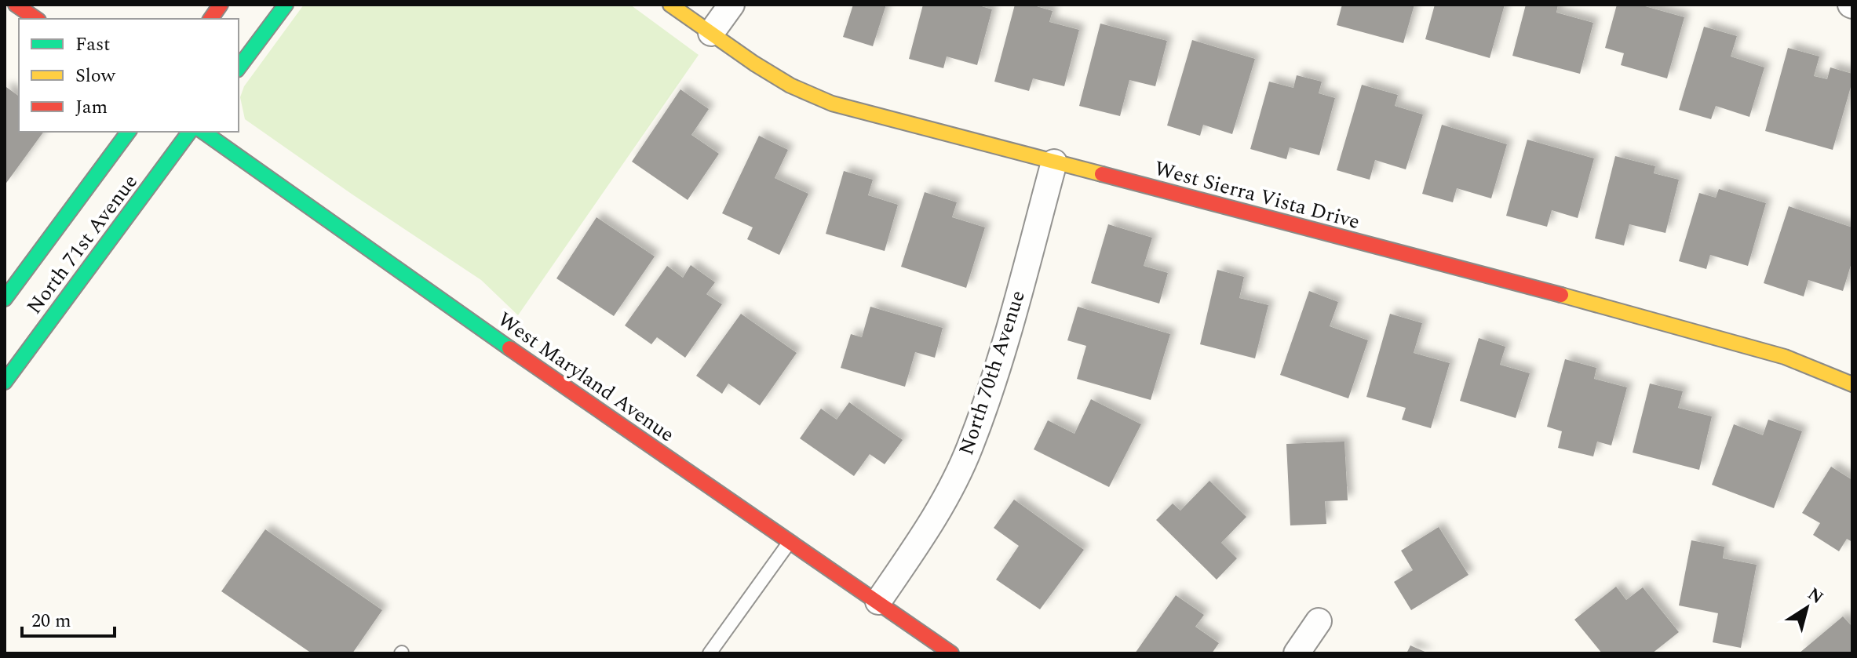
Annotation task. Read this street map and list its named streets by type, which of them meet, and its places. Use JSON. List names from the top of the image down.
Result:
{
  "streets": {
    "street": [
      "West Sierra Vista Drive",
      "North 71st Avenue",
      "North 70th Avenue",
      "West Maryland Avenue"
    ]
  },
  "crossings": [
    ["West Sierra Vista Drive", "North 70th Avenue"],
    ["North 70th Avenue", "West Maryland Avenue"]
  ],
  "legend": ["Fast", "Slow", "Jam"],
  "scale_bar": "20 m",
  "north": "top right"
}
